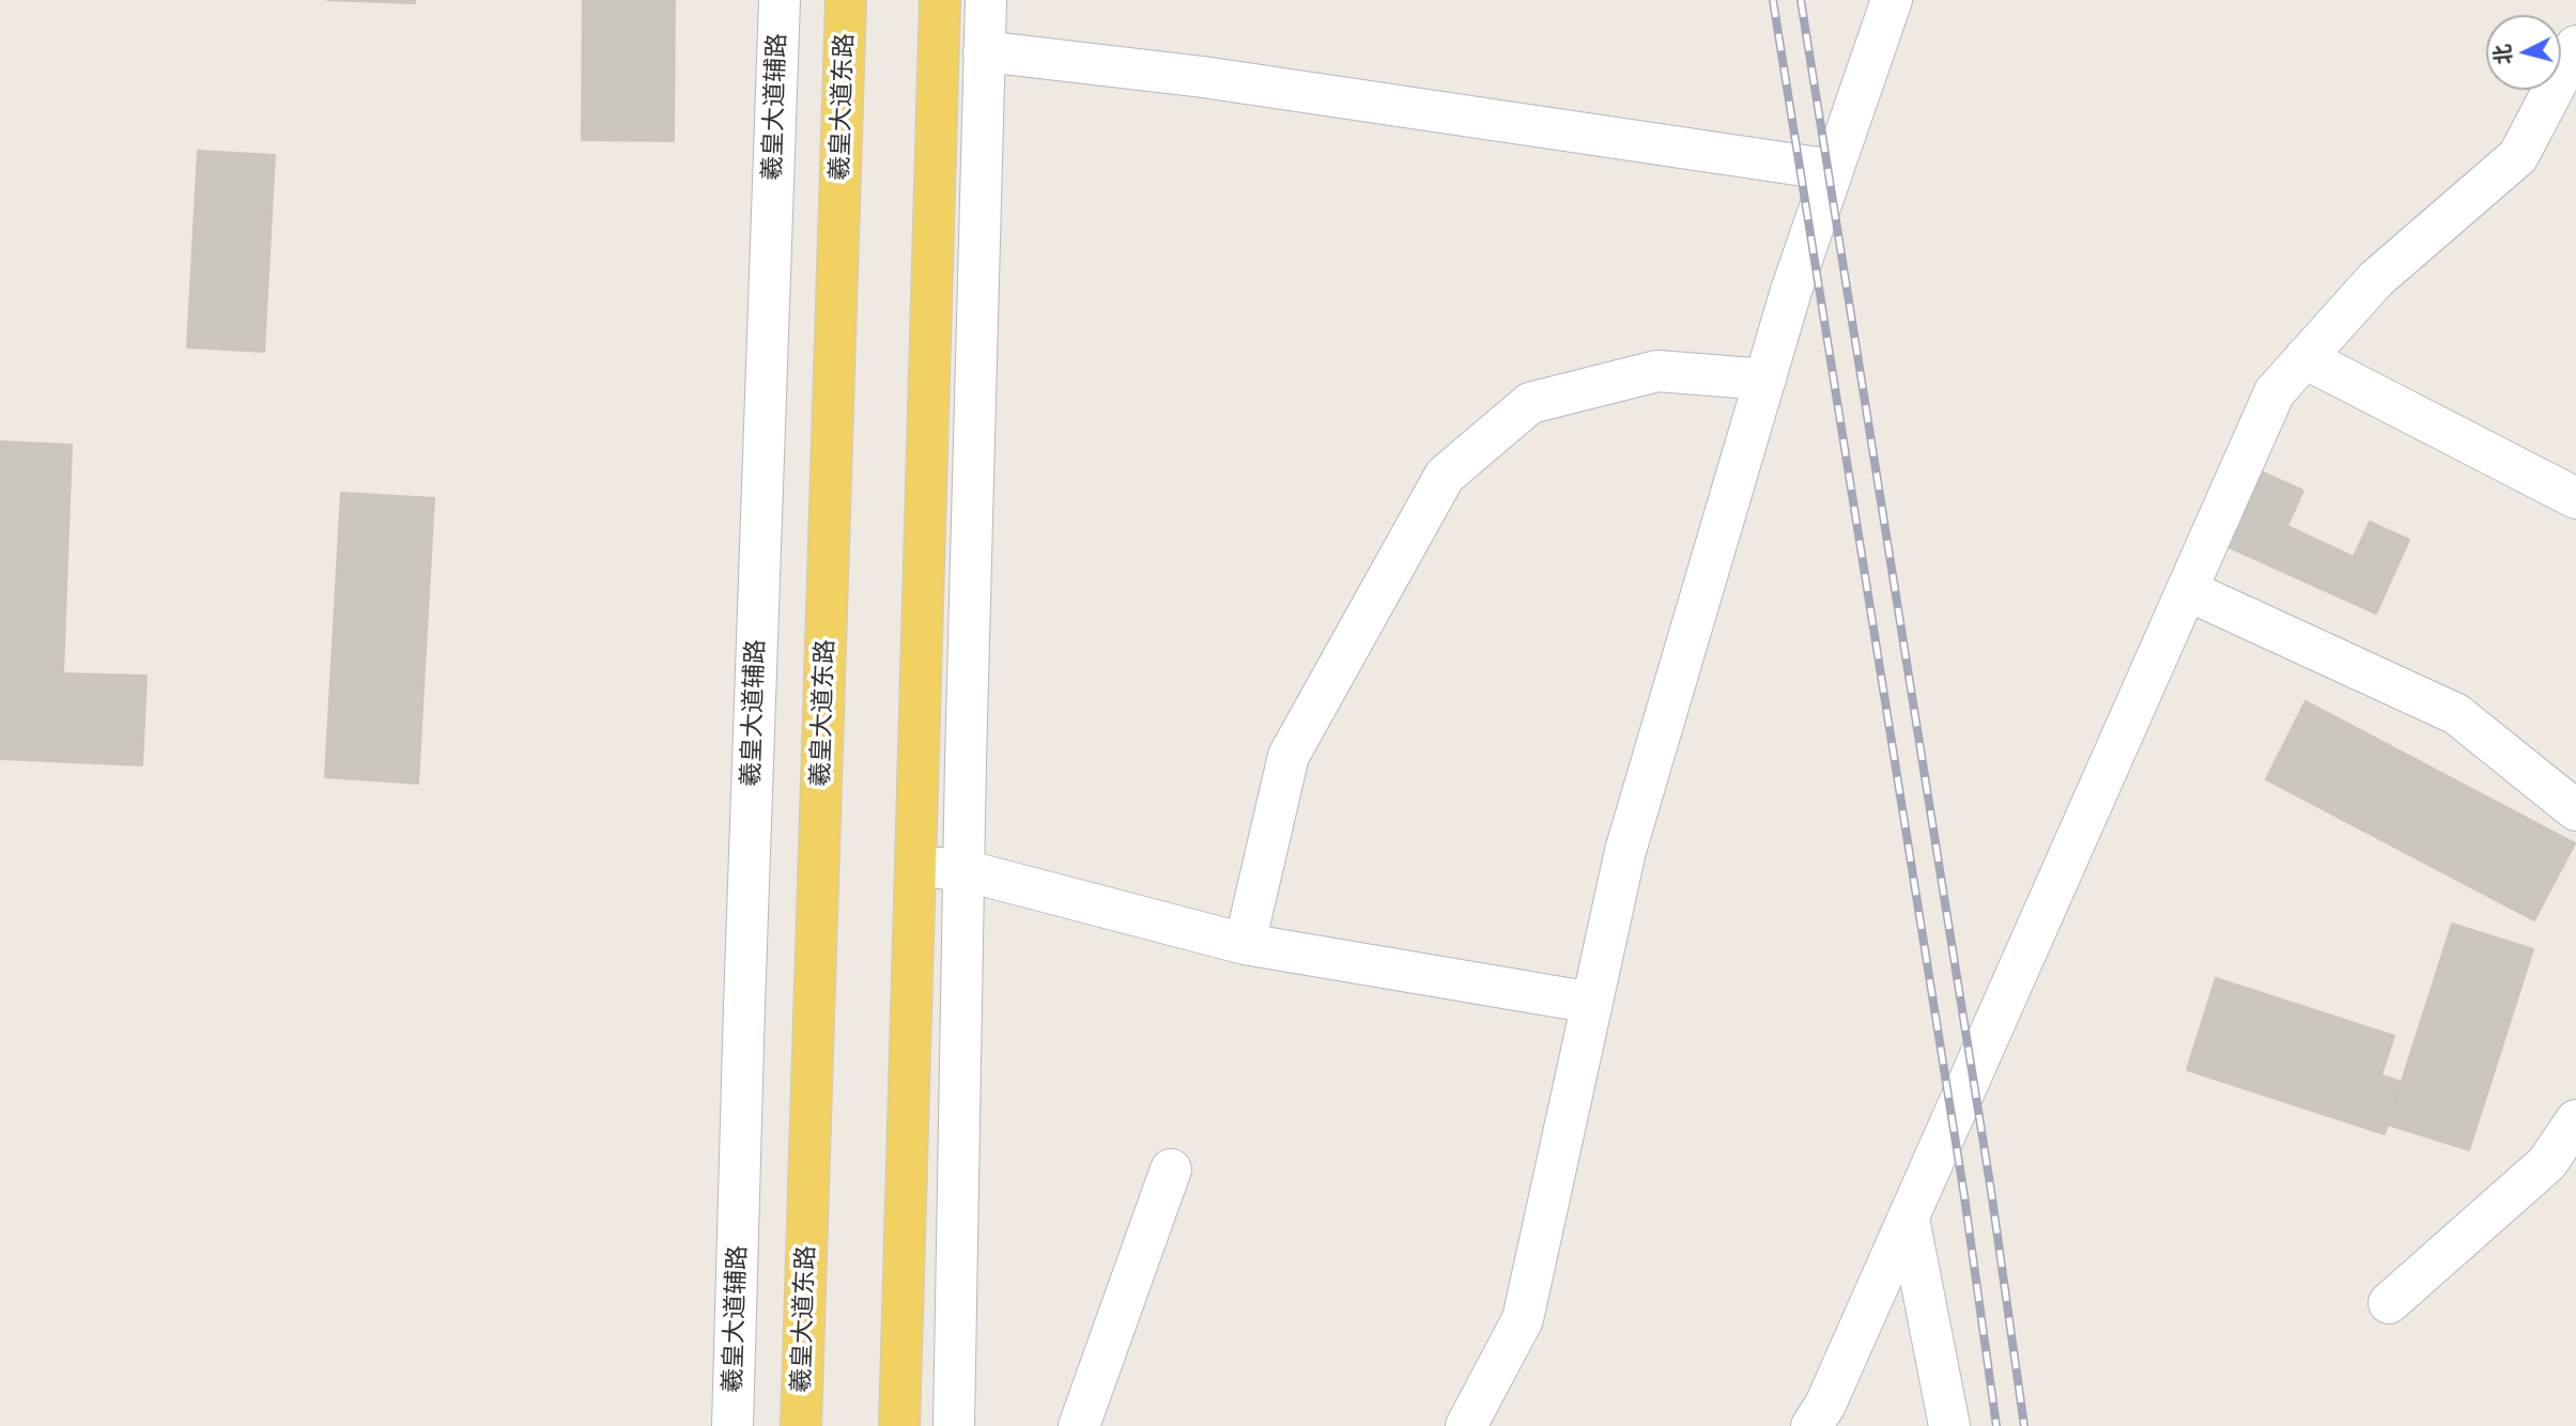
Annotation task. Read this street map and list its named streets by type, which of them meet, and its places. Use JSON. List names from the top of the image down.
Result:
{
  "streets": {
    "main road": ["羲皇大道东路"],
    "street": ["羲皇大道辅路"]
  },
  "north": "left"
}
